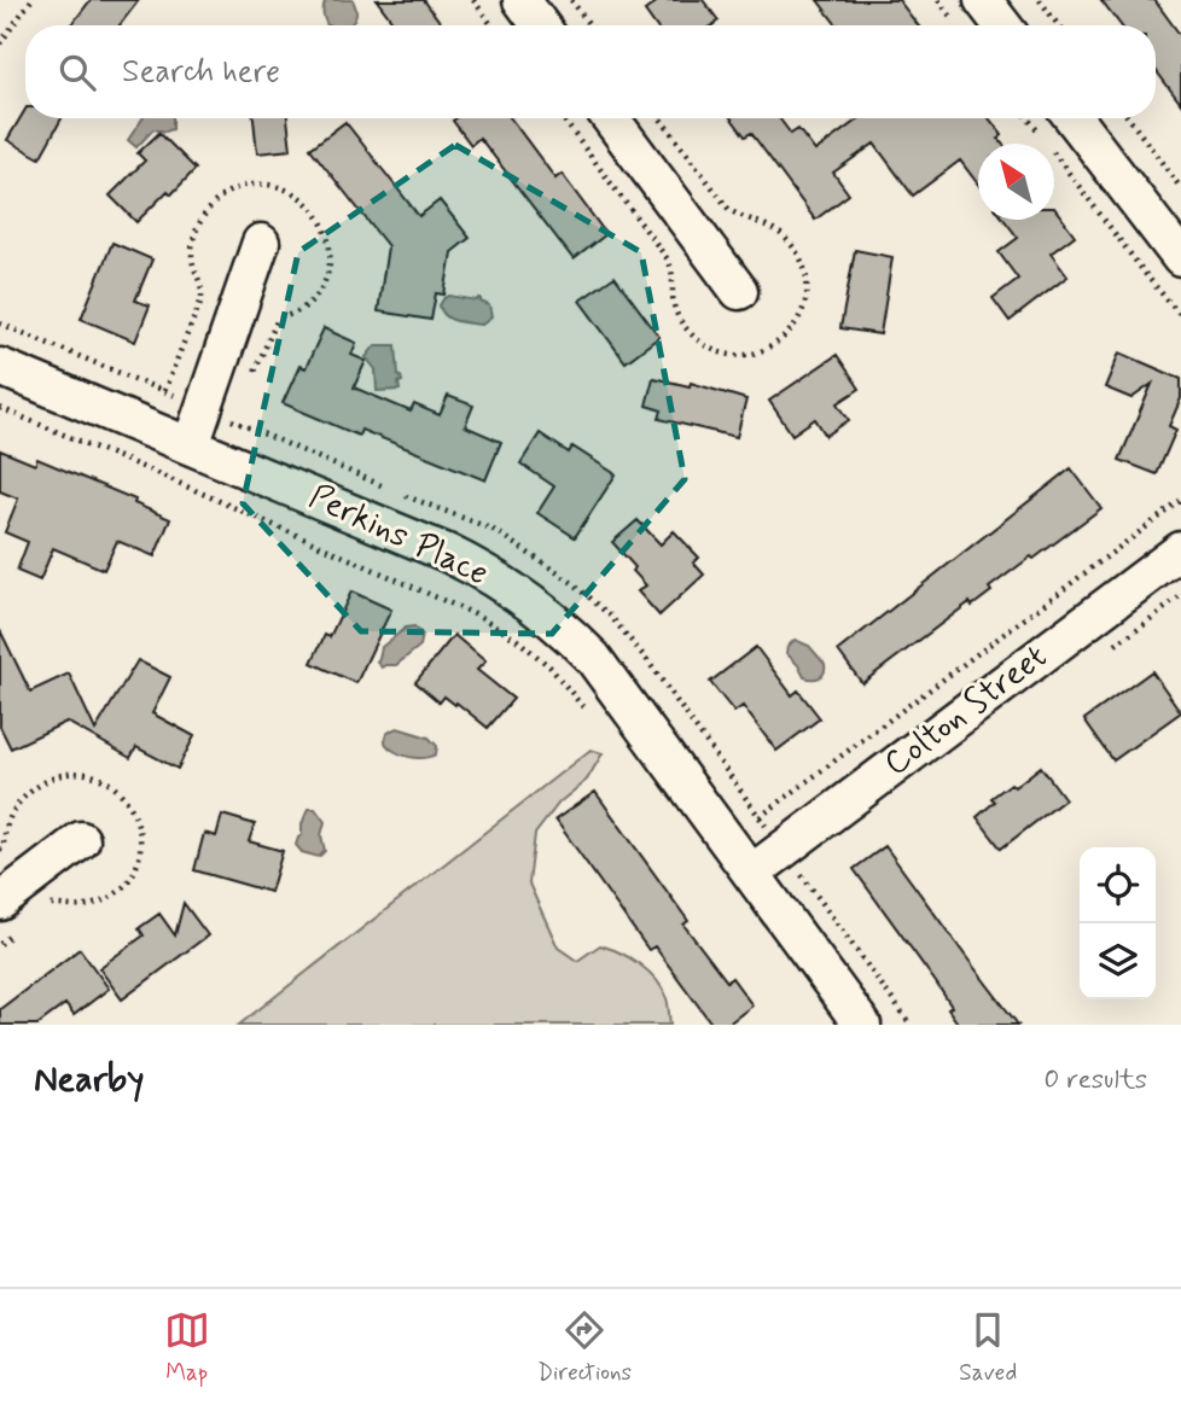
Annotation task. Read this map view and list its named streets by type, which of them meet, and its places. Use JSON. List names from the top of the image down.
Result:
{
  "streets": {
    "street": ["Perkins Place", "Colton Street"]
  },
  "crossings": [
    ["Perkins Place", "Colton Street"]
  ],
  "north": "top left",
  "page": {
    "search": "Search here",
    "heading": ["Nearby", "0 results"],
    "nav": ["Map", "Directions", "Saved"]
  }
}
